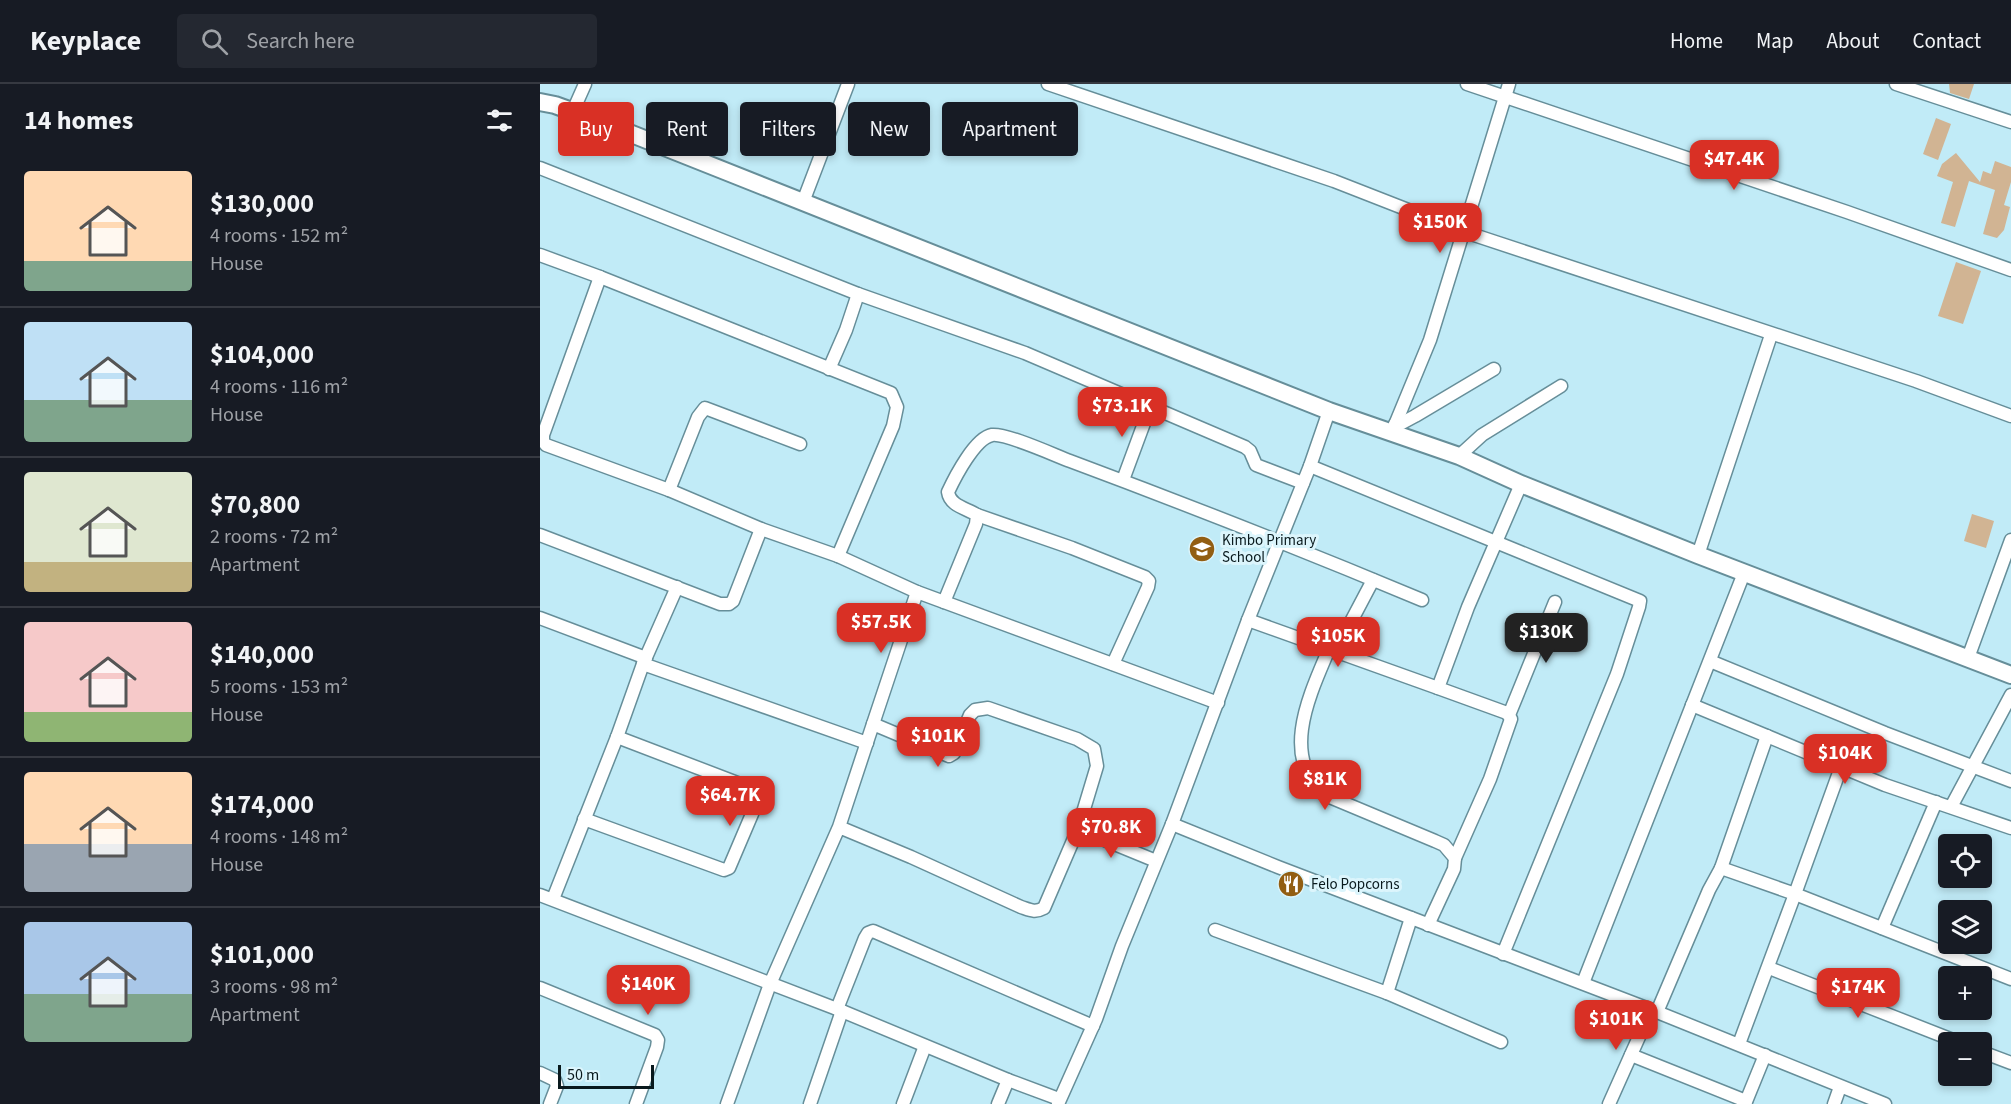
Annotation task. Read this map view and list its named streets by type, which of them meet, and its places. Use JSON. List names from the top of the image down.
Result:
{
  "places": {
    "school or university": ["Kimbo Primary School"],
    "restaurant": ["Felo Popcorns"]
  },
  "scale_bar": "50 m",
  "page": {
    "header": "Keyplace",
    "search": "Search here",
    "nav": [
      "Home",
      "Map",
      "About",
      "Contact"
    ],
    "heading": "14 homes",
    "chip": [
      "Buy",
      "Rent",
      "Filters",
      "New",
      "Apartment"
    ],
    "price": [
      "$47.4K",
      "$150K",
      "$73.1K",
      "$57.5K",
      "$130K",
      "$105K",
      "$101K",
      "$104K",
      "$81K",
      "$64.7K",
      "$70.8K",
      "$140K",
      "$174K",
      "$101K"
    ],
    "list": [
      {
        "name": "$130,000",
        "note": "4 rooms · 152 m² · House"
      },
      {
        "name": "$104,000",
        "note": "4 rooms · 116 m² · House"
      },
      {
        "name": "$70,800",
        "note": "2 rooms · 72 m² · Apartment"
      },
      {
        "name": "$140,000",
        "note": "5 rooms · 153 m² · House"
      },
      {
        "name": "$174,000",
        "note": "4 rooms · 148 m² · House"
      },
      {
        "name": "$101,000",
        "note": "3 rooms · 98 m² · Apartment"
      }
    ],
    "map_buttons": ["+", "−"],
    "scale": "50 m"
  }
}
